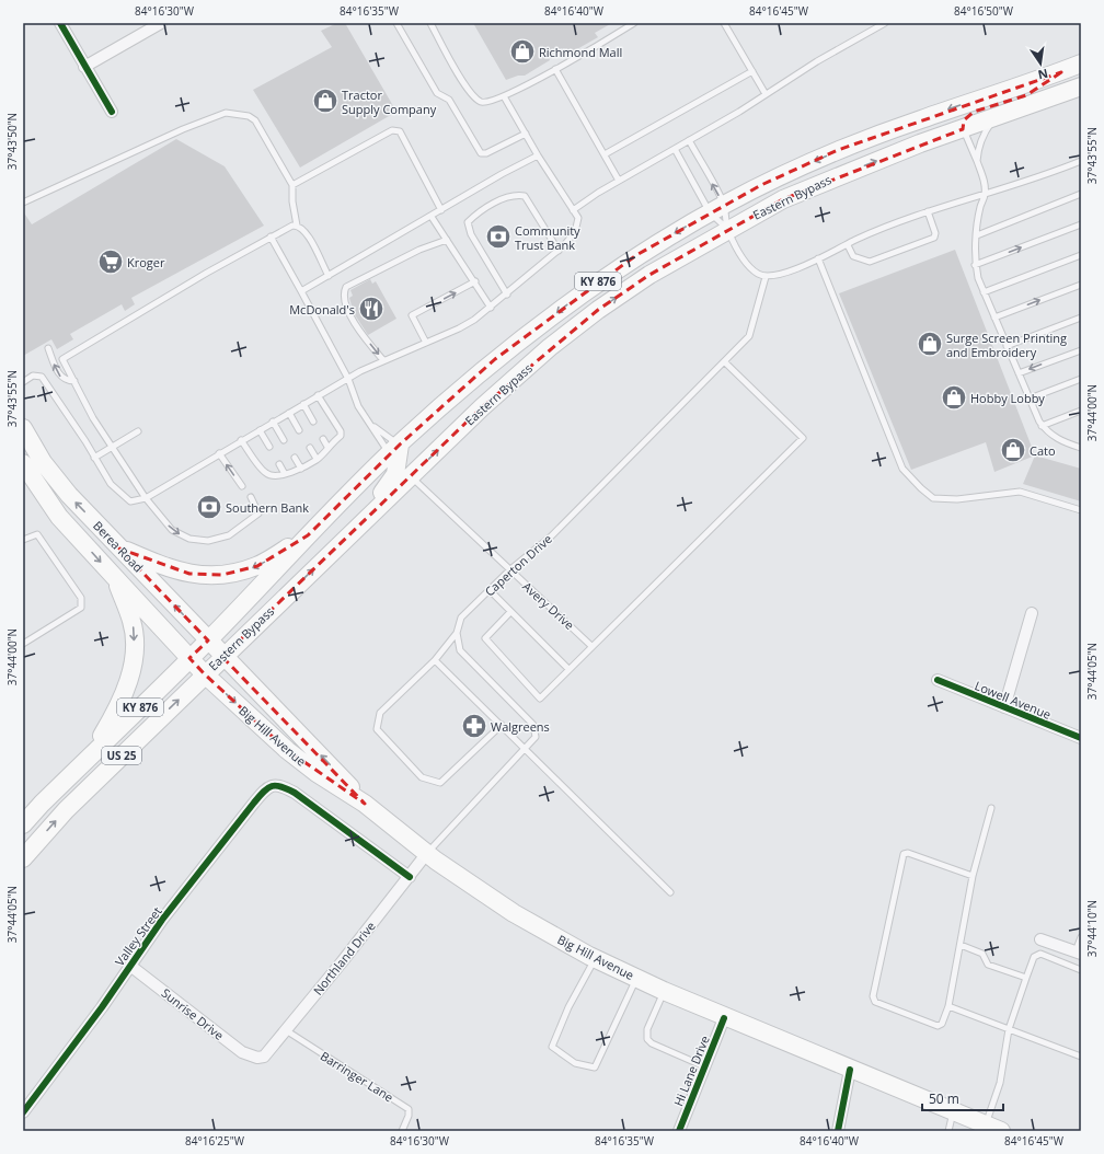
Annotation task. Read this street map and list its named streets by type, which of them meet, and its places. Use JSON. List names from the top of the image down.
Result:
{
  "streets": {
    "main road": [
      "Eastern Bypass",
      "KY 876",
      "Berea Road",
      "Big Hill Avenue",
      "US 25"
    ],
    "street": [
      "Lowell Avenue",
      "Valley Street",
      "Northland Drive",
      "Sunrise Drive",
      "Hi Lane Drive"
    ],
    "lane": ["Caperton Drive", "Avery Drive", "Barringer Lane"]
  },
  "crossings": [
    ["Eastern Bypass", "Berea Road"],
    ["Eastern Bypass", "Avery Drive"],
    ["Eastern Bypass", "Big Hill Avenue"],
    ["Berea Road", "Big Hill Avenue"],
    ["Caperton Drive", "Avery Drive"],
    ["Big Hill Avenue", "Northland Drive"],
    ["Big Hill Avenue", "Hi Lane Drive"],
    ["Valley Street", "Northland Drive"],
    ["Valley Street", "Sunrise Drive"],
    ["Northland Drive", "Sunrise Drive"],
    ["Northland Drive", "Barringer Lane"]
  ],
  "places": {
    "shop": [
      "Richmond Mall",
      "Tractor Supply Company",
      "Surge Screen Printing and Embroidery",
      "Hobby Lobby",
      "Cato"
    ],
    "bank": ["Community Trust Bank", "Southern Bank"],
    "supermarket": ["Kroger"],
    "restaurant": ["McDonald's"],
    "pharmacy": ["Walgreens"]
  },
  "scale_bar": "50 m",
  "north": "bottom",
  "coordinates": [
    "84°16'30\"W",
    "84°16'35\"W",
    "84°16'40\"W",
    "84°16'45\"W",
    "84°16'50\"W",
    "37°43'50\"N",
    "37°43'55\"N",
    "37°44'00\"N",
    "37°44'05\"N",
    "37°44'10\"N",
    "84°16'25\"W"
  ]
}
